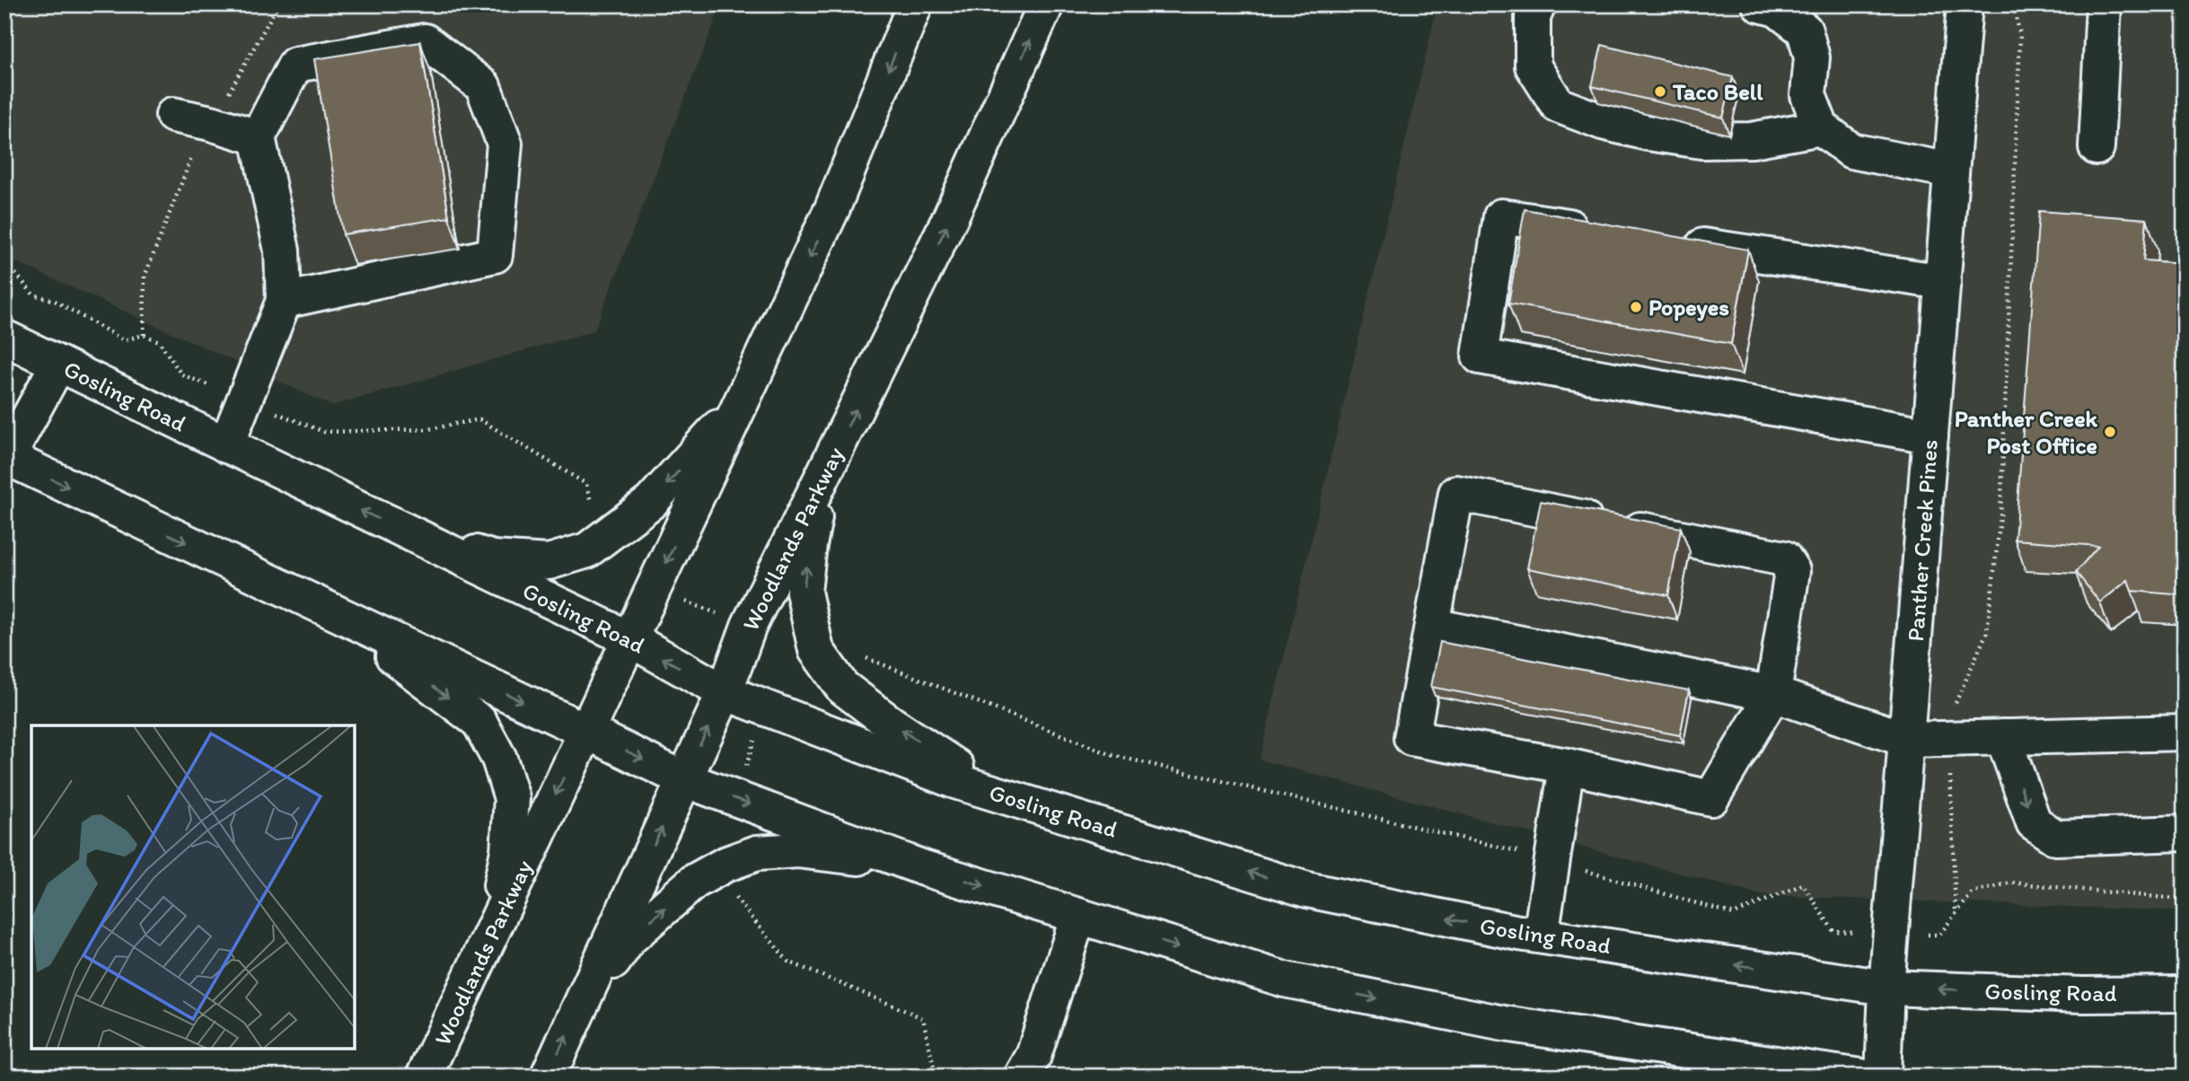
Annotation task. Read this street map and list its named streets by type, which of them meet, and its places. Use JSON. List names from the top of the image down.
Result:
{
  "streets": {
    "main road": ["Gosling Road", "Woodlands Parkway", "Panther Creek Pines"]
  },
  "crossings": [
    ["Gosling Road", "Woodlands Parkway"],
    ["Gosling Road", "Panther Creek Pines"]
  ],
  "places": ["Taco Bell", "Popeyes", "Panther Creek Post Office"]
}
